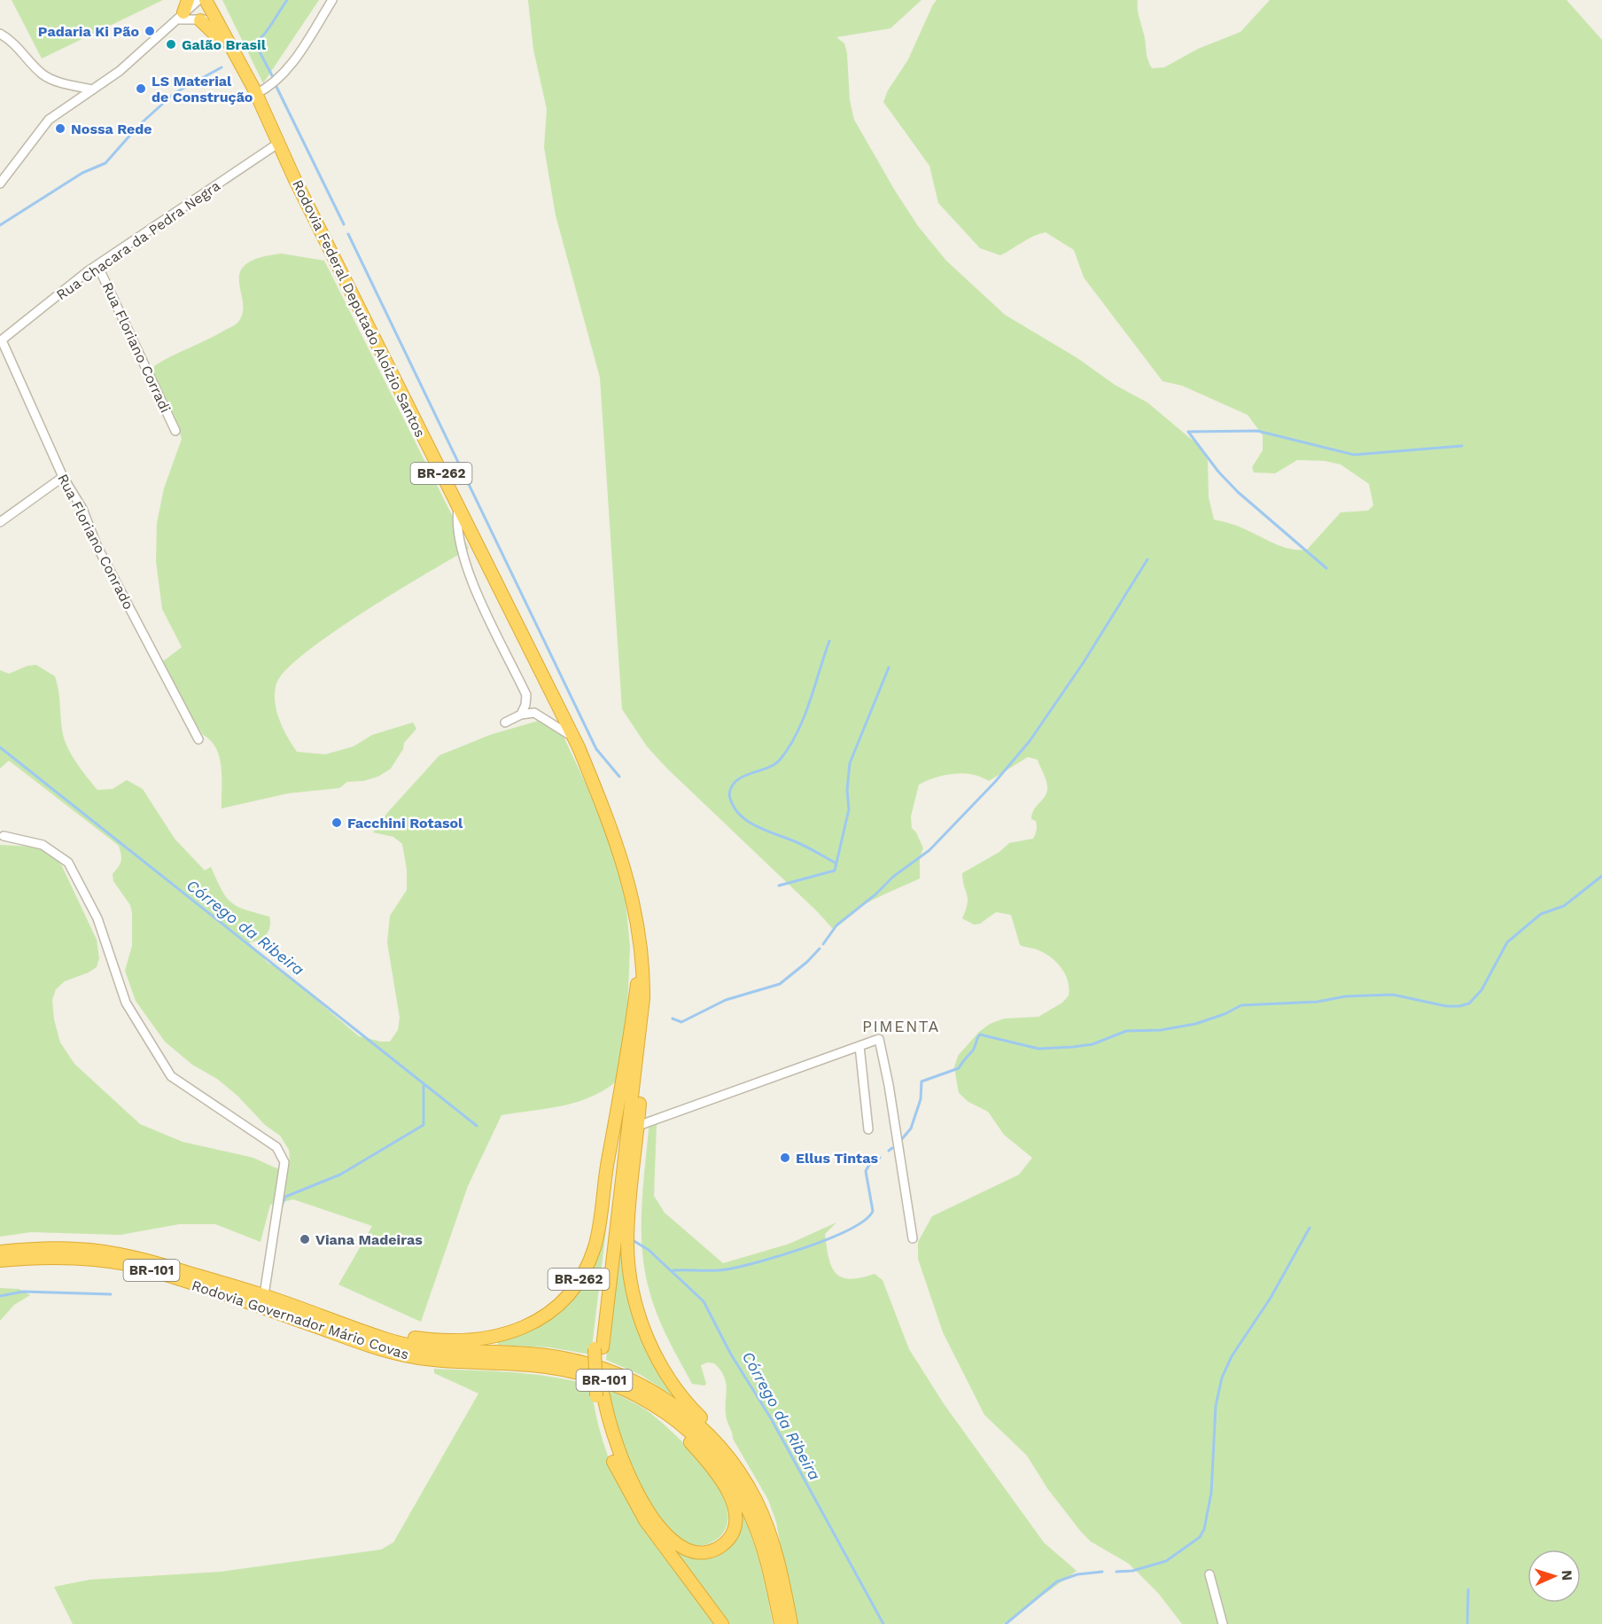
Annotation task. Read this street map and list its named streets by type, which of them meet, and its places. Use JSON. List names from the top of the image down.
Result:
{
  "streets": {
    "highway": [
      "Rodovia Federal Deputado Aloízio Santos",
      "BR-262",
      "BR-101",
      "Rodovia Governador Mário Covas"
    ],
    "street": ["Rua Chacara da Pedra Negra", "Rua Floriano Corradi", "Rua Floriano Conrado"]
  },
  "crossings": [
    ["Rua Chacara da Pedra Negra", "Rodovia Federal Deputado Aloízio Santos"],
    ["Rua Chacara da Pedra Negra", "Rua Floriano Corradi"],
    ["Rua Chacara da Pedra Negra", "Rua Floriano Conrado"],
    ["Rodovia Federal Deputado Aloízio Santos", "BR-262"],
    ["BR-262", "Rodovia Governador Mário Covas"]
  ],
  "districts": ["PIMENTA"],
  "water": ["Córrego da Ribeira"],
  "places": [
    "Padaria Ki Pão",
    "Galão Brasil",
    "LS Material de Construção",
    "Nossa Rede",
    "Facchini Rotasol",
    "Ellus Tintas",
    "Viana Madeiras"
  ],
  "north": "right"
}
